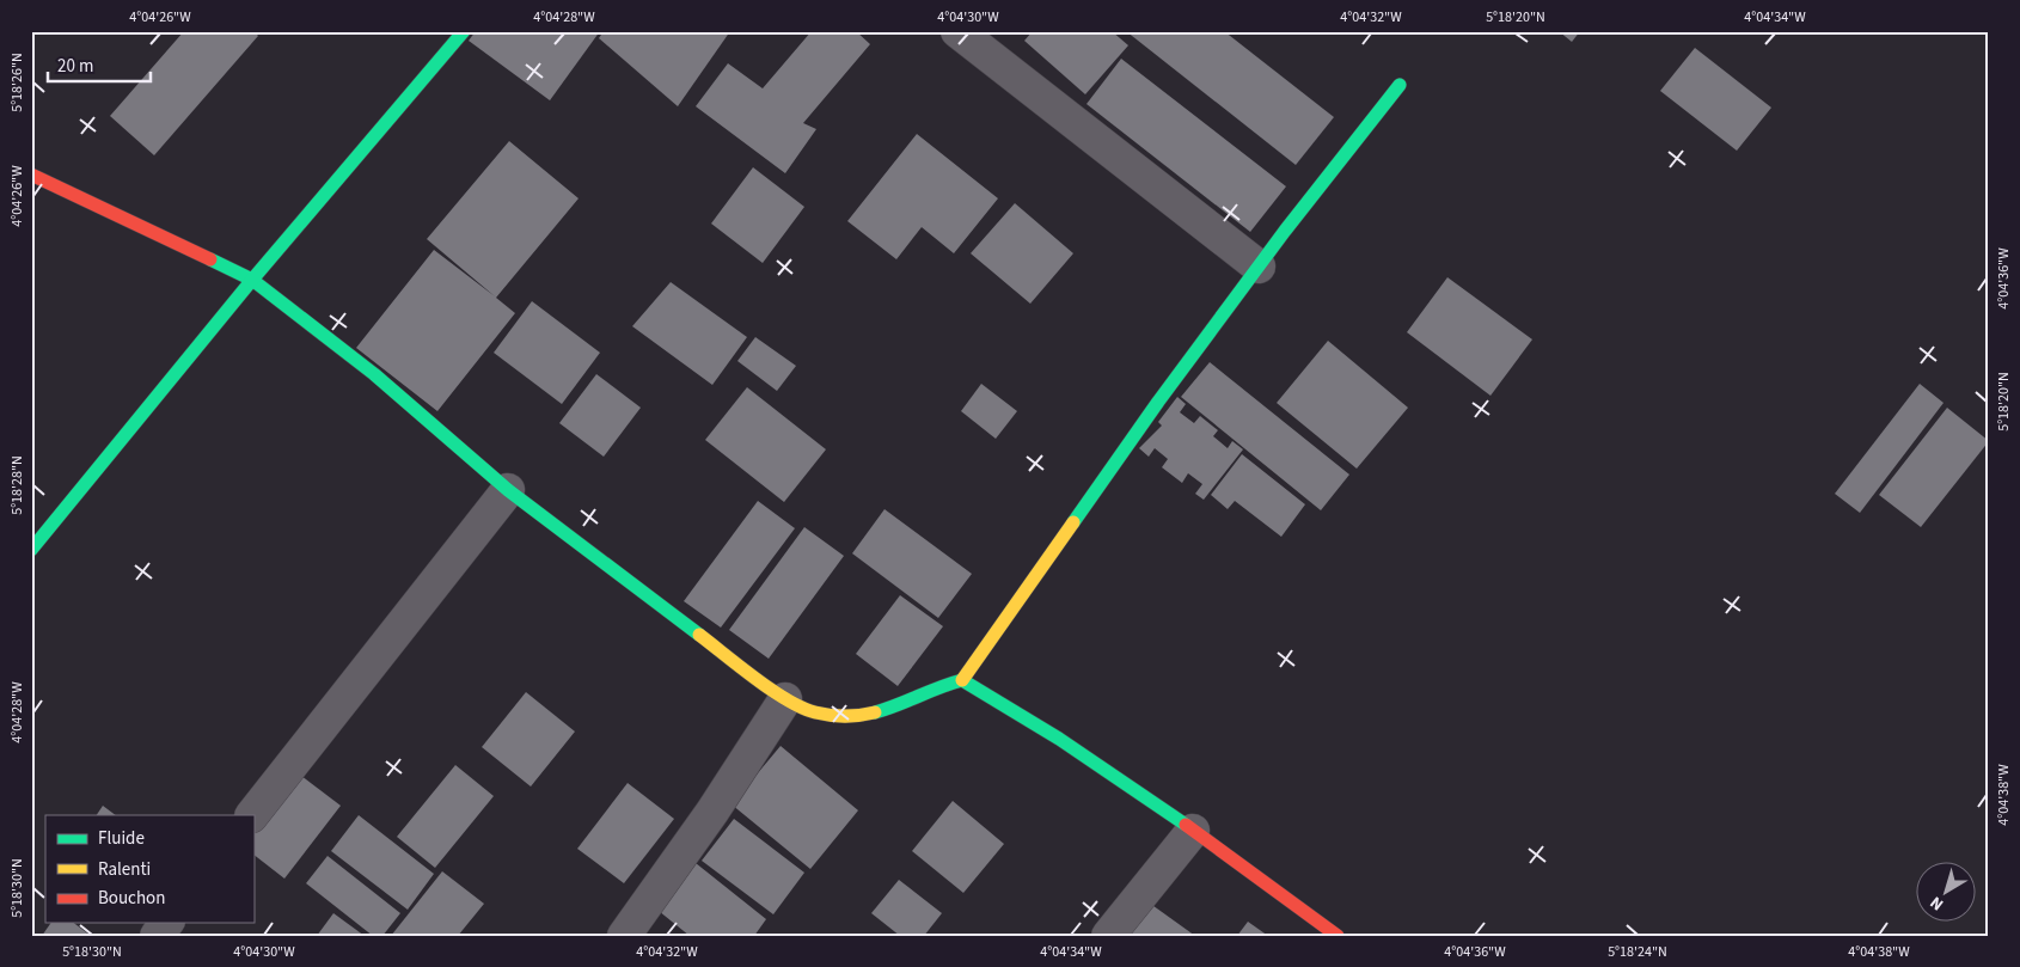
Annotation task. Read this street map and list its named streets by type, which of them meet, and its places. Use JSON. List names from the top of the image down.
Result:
{
  "legend": ["Fluide", "Ralenti", "Bouchon"],
  "scale_bar": "20 m",
  "north": "bottom left",
  "coordinates": [
    "4°04'26\"W",
    "4°04'28\"W",
    "4°04'30\"W",
    "4°04'32\"W",
    "5°18'20\"N",
    "4°04'34\"W",
    "5°18'26\"N",
    "4°04'36\"W",
    "5°18'28\"N",
    "4°04'38\"W",
    "5°18'30\"N",
    "5°18'24\"N"
  ]
}
